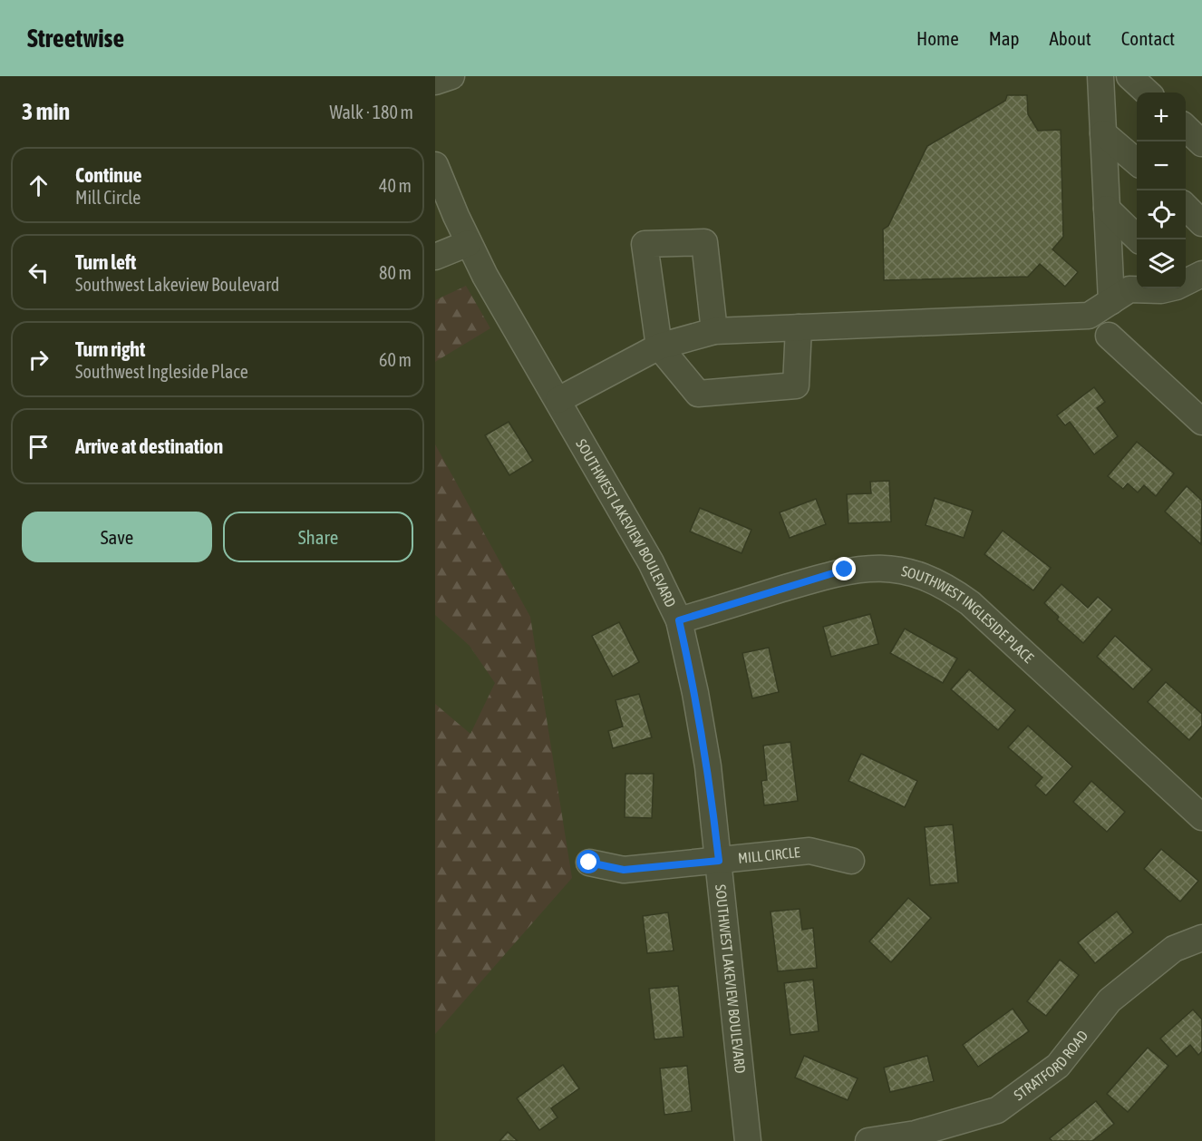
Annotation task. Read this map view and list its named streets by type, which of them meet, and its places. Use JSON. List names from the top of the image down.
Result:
{
  "streets": {
    "street": [
      "SOUTHWEST LAKEVIEW BOULEVARD",
      "SOUTHWEST INGLESIDE PLACE",
      "MILL CIRCLE",
      "STRATFORD ROAD"
    ]
  },
  "crossings": [
    ["SOUTHWEST LAKEVIEW BOULEVARD", "SOUTHWEST INGLESIDE PLACE"],
    ["SOUTHWEST LAKEVIEW BOULEVARD", "MILL CIRCLE"]
  ],
  "page": {
    "header": "Streetwise",
    "nav": [
      "Home",
      "Map",
      "About",
      "Contact"
    ],
    "heading": ["3 min", "Walk · 180 m"],
    "map_buttons": ["+", "−"],
    "list": [
      ["Continue", "Mill Circle", "40 m"],
      ["Turn left", "Southwest Lakeview Boulevard", "80 m"],
      ["Turn right", "Southwest Ingleside Place", "60 m"],
      "Arrive at destination"
    ],
    "buttons": ["Save", "Share"]
  }
}
